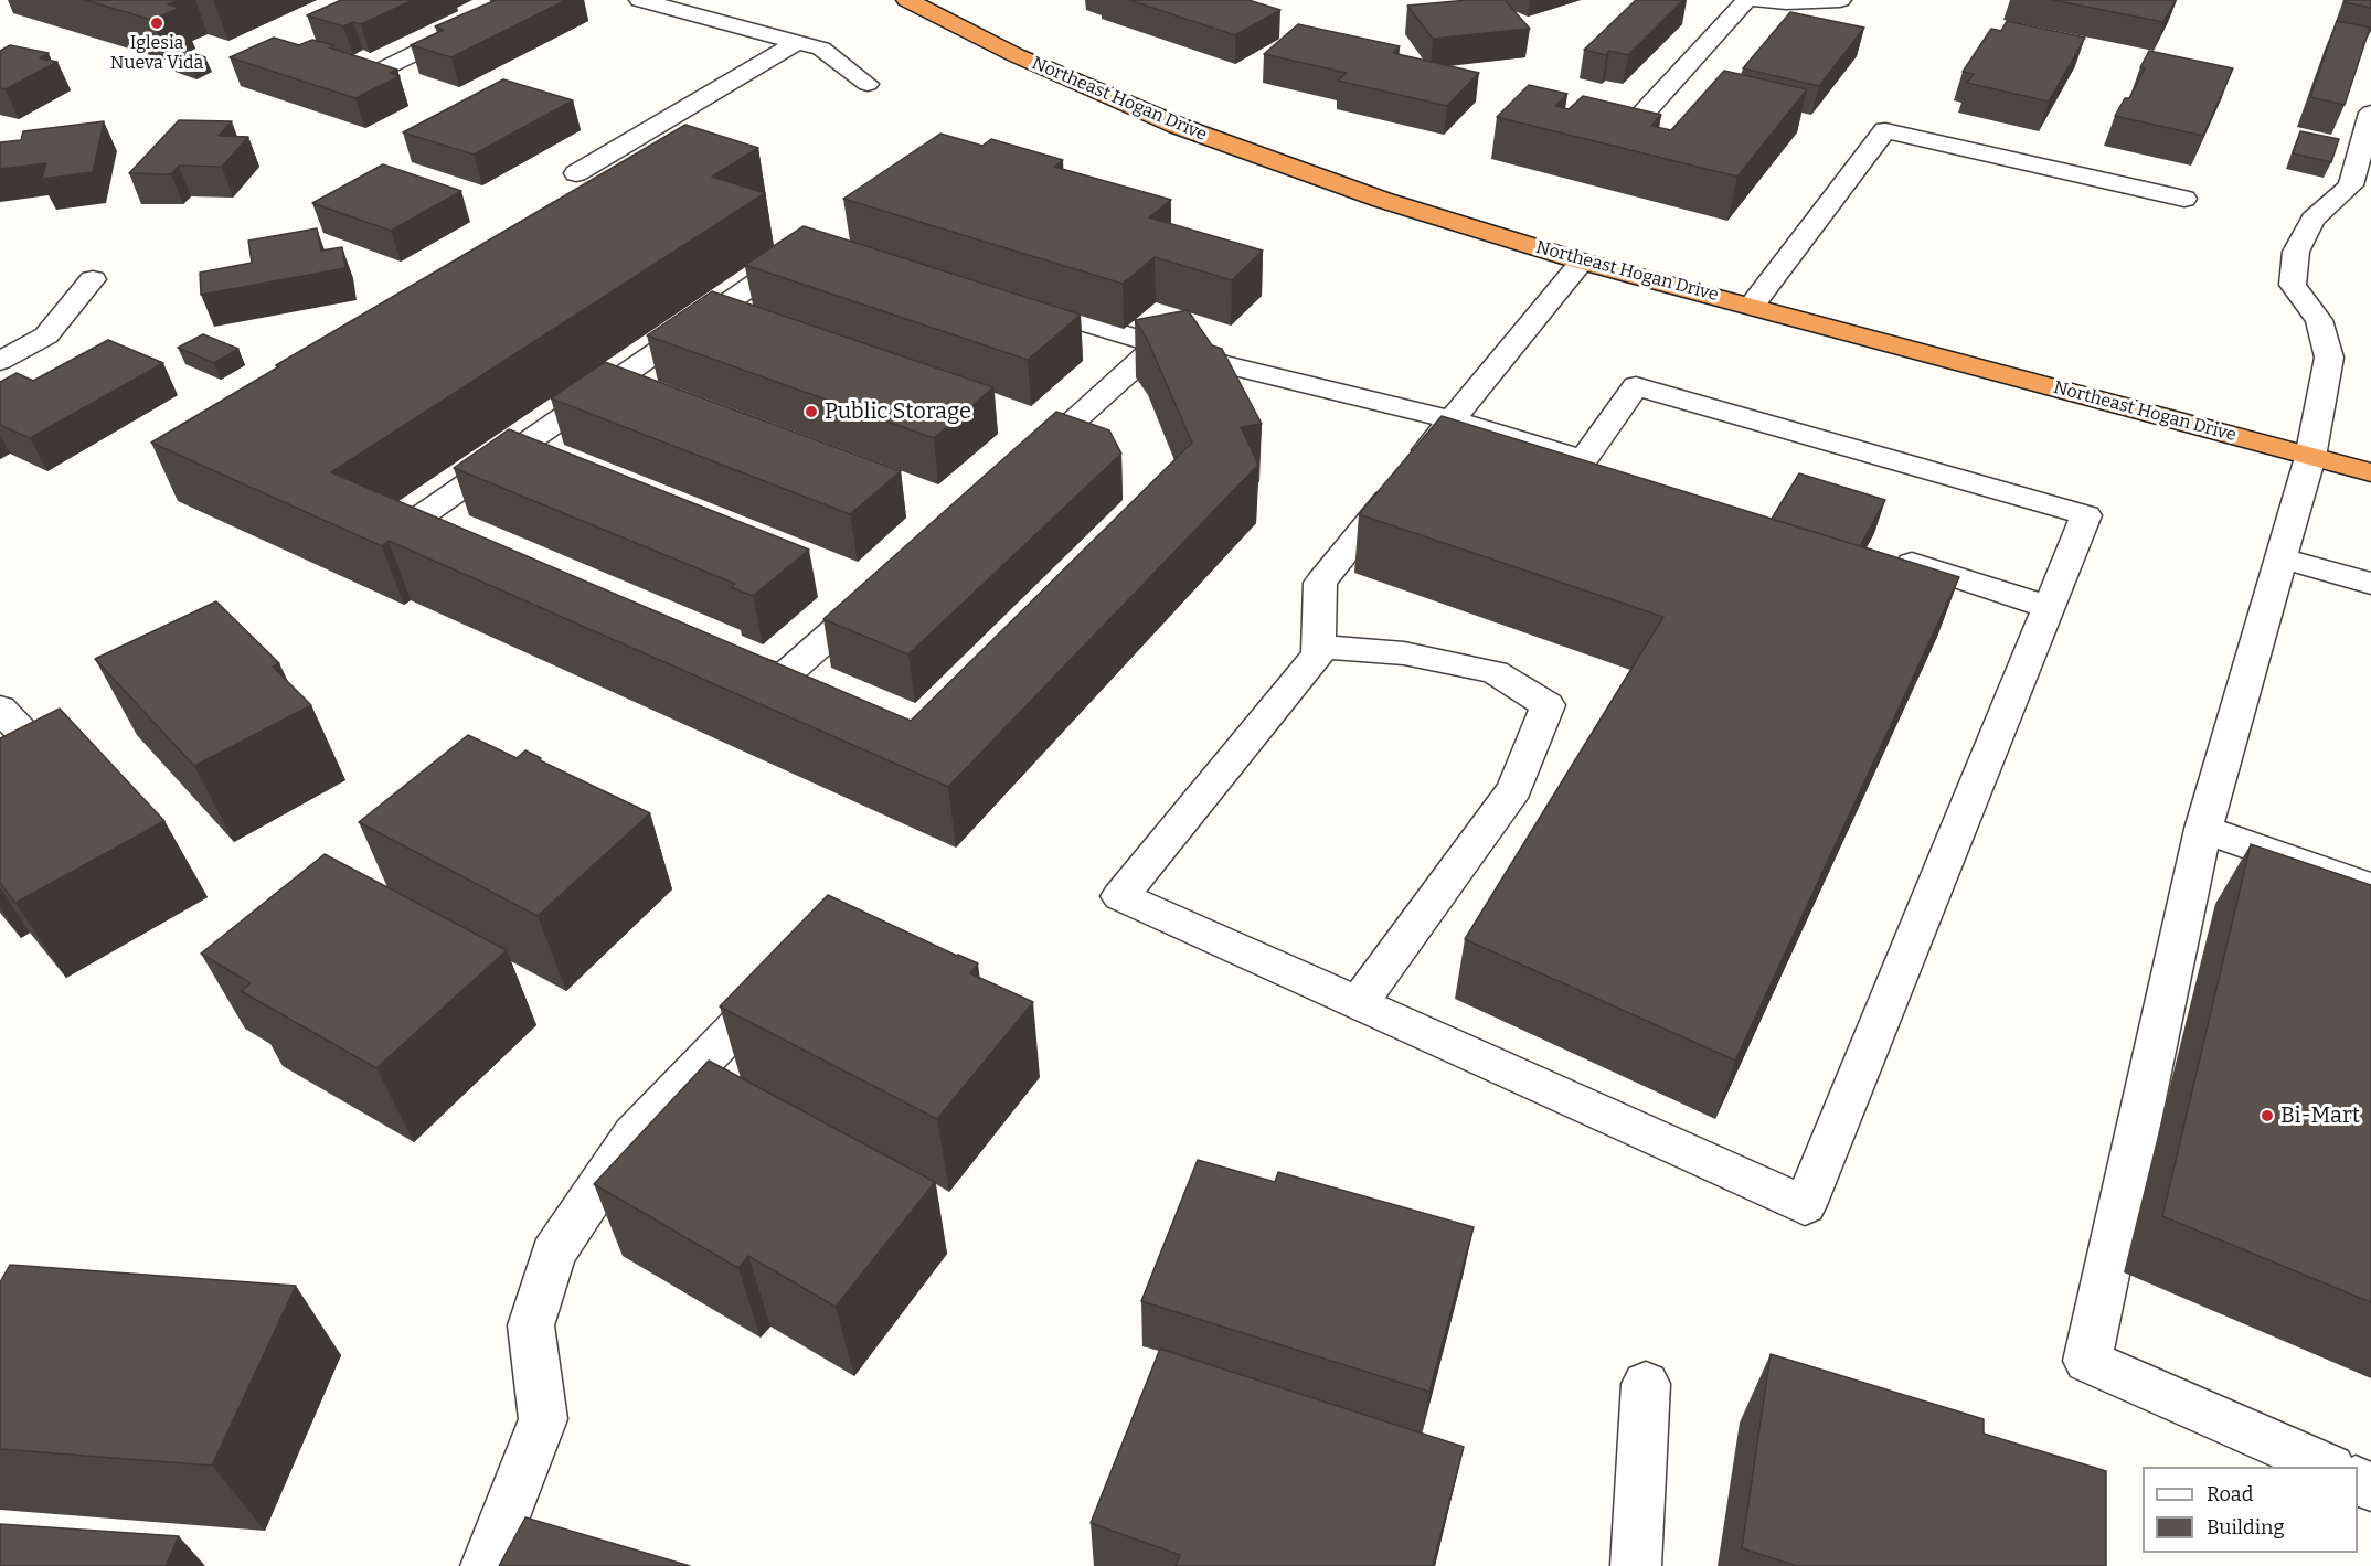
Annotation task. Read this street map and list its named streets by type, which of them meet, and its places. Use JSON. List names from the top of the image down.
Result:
{
  "streets": {
    "highway": ["Northeast Hogan Drive"]
  },
  "places": ["Iglesia Nueva Vida", "Public Storage", "Bi-Mart"],
  "legend": ["Road", "Building"]
}
